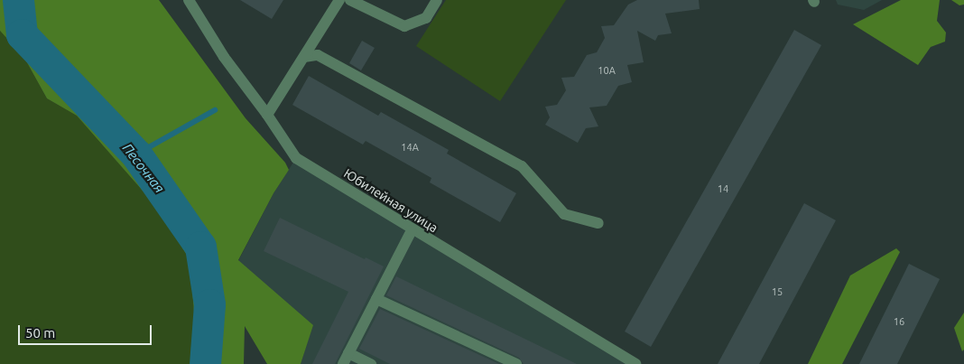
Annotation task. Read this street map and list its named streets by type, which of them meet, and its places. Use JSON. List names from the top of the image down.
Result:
{
  "streets": {
    "street": ["Юбилейная улица"]
  },
  "water": ["Песочная"],
  "house_numbers": [
    "10А",
    "14А",
    "14",
    "15",
    "16"
  ],
  "scale_bar": "50 m"
}
